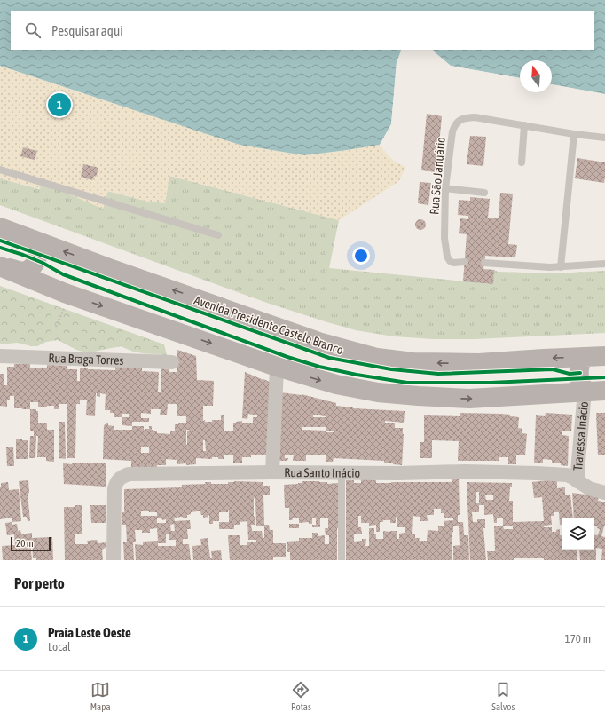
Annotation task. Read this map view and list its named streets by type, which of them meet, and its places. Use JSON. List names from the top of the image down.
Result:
{
  "streets": {
    "main road": ["Avenida Presidente Castelo Branco"],
    "street": ["Rua Braga Torres", "Travessa Inácio", "Rua Santo Inácio"],
    "lane": ["Rua São Januário"]
  },
  "crossings": [
    ["Travessa Inácio", "Rua Santo Inácio"]
  ],
  "scale_bar": "20 m",
  "north": "top",
  "page": {
    "search": "Pesquisar aqui",
    "pins": "1",
    "scale": "20 m",
    "heading": "Por perto",
    "list": [
      {
        "mark": "1",
        "name": "Praia Leste Oeste",
        "note": "Local",
        "value": "170 m"
      }
    ],
    "nav": ["Mapa", "Rotas", "Salvos"]
  }
}
